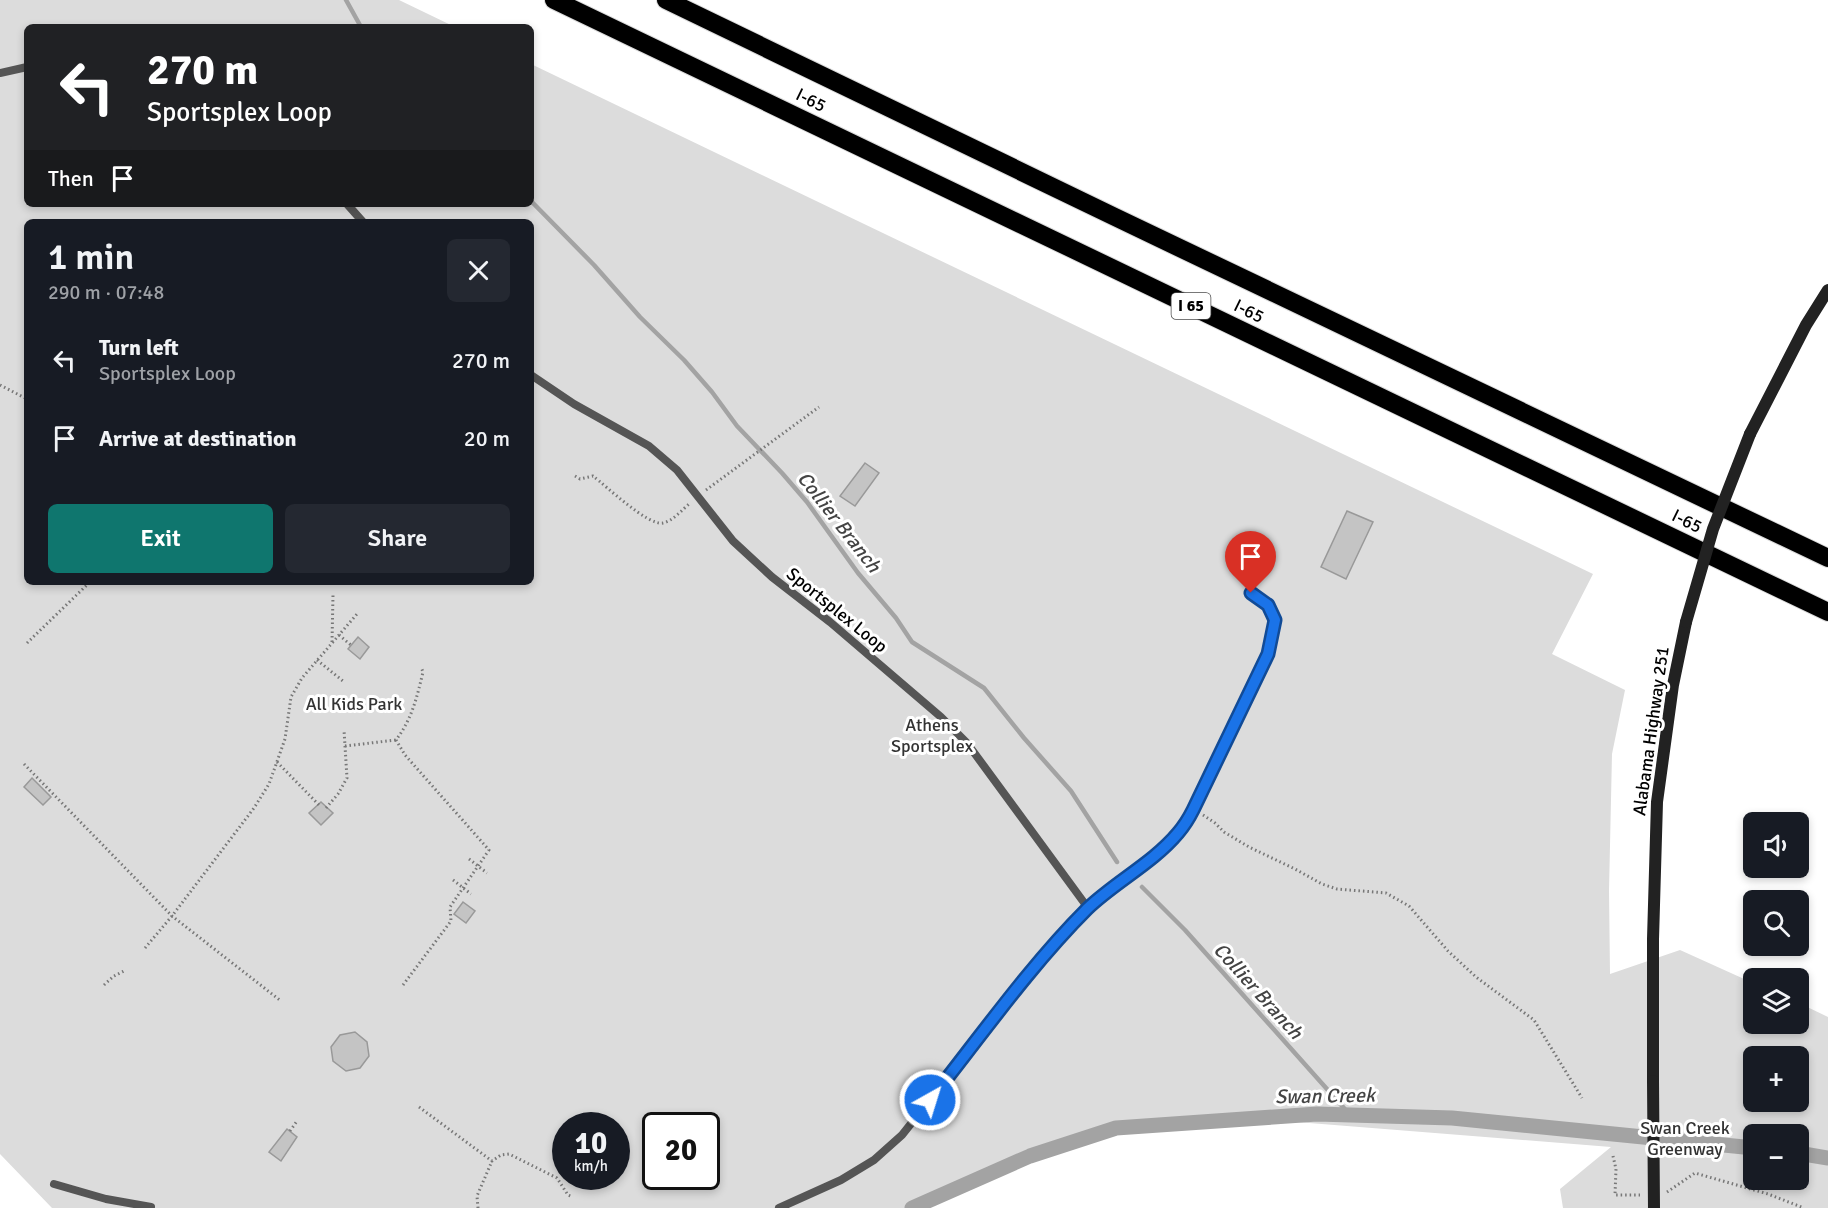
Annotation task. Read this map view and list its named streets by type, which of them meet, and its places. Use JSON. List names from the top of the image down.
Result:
{
  "streets": {
    "highway": ["I-65", "I 65"],
    "main road": ["Alabama Highway 251"],
    "lane": ["Sportsplex Loop"]
  },
  "water": ["Collier Branch", "Swan Creek"],
  "parks": ["All Kids Park", "Athens Sportsplex", "Swan Creek Greenway"],
  "page": {
    "turn": ["270 m", "Sportsplex Loop"],
    "then": "Then",
    "heading": ["1 min", "290 m · 07:48"],
    "list": [
      {
        "name": "Turn left",
        "note": "Sportsplex Loop",
        "value": "270 m"
      },
      {
        "name": "Arrive at destination",
        "value": "20 m"
      }
    ],
    "buttons": ["Exit", "Share"],
    "map_buttons": ["+", "−"],
    "speed": "10 km/h",
    "limit": "20"
  }
}
